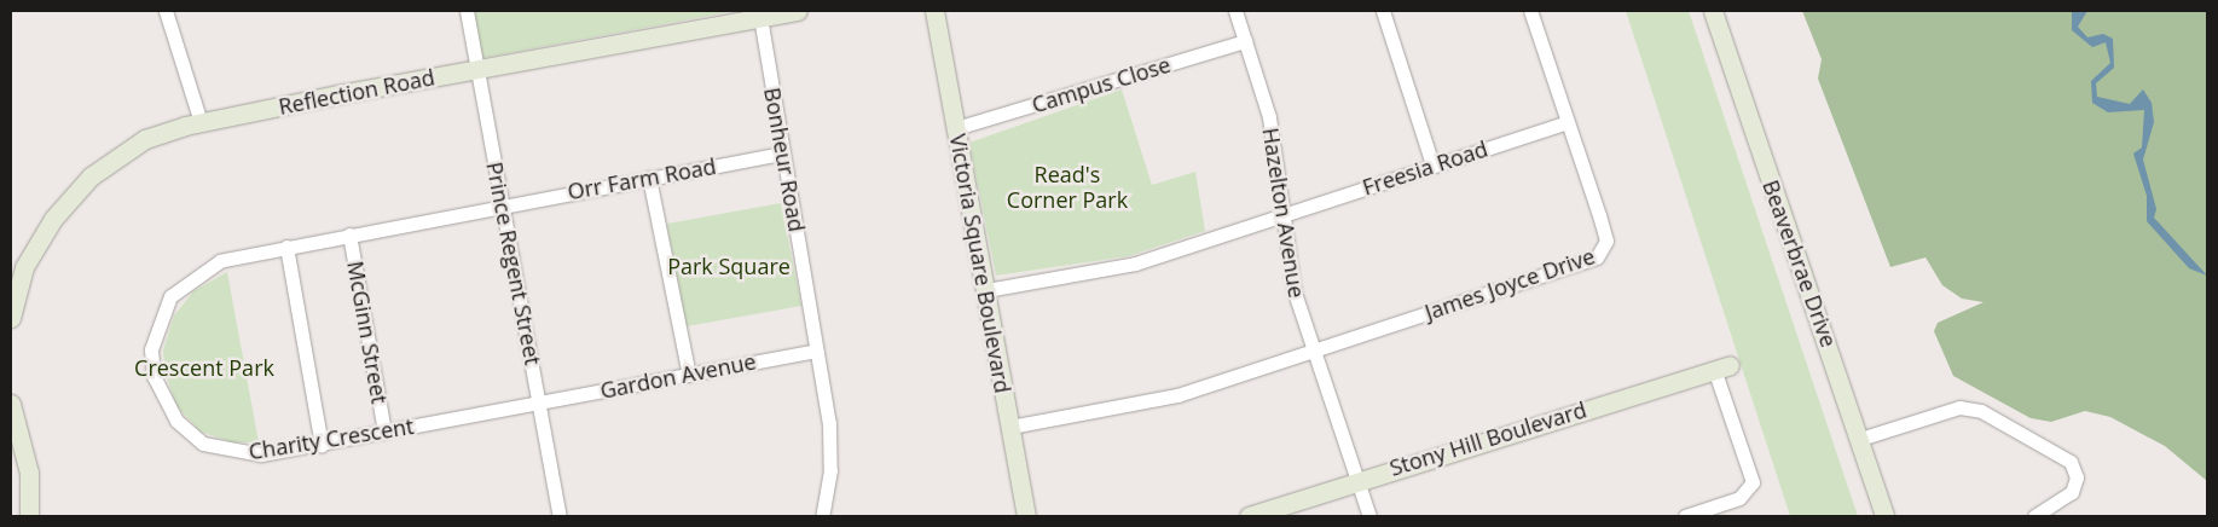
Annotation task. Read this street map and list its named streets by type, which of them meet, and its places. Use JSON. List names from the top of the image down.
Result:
{
  "streets": {
    "street": [
      "Campus Close",
      "Reflection Road",
      "Bonheur Road",
      "Freesia Road",
      "Orr Farm Road",
      "Hazelton Avenue",
      "Prince Regent Street",
      "Victoria Square Boulevard",
      "Beaverbrae Drive",
      "James Joyce Drive",
      "McGinn Street",
      "Gardon Avenue",
      "Charity Crescent",
      "Stony Hill Boulevard"
    ]
  },
  "crossings": [
    ["Campus Close", "Hazelton Avenue"],
    ["Campus Close", "Victoria Square Boulevard"],
    ["Reflection Road", "Bonheur Road"],
    ["Reflection Road", "Prince Regent Street"],
    ["Bonheur Road", "Orr Farm Road"],
    ["Bonheur Road", "Gardon Avenue"],
    ["Freesia Road", "Hazelton Avenue"],
    ["Freesia Road", "Victoria Square Boulevard"],
    ["Freesia Road", "James Joyce Drive"],
    ["Orr Farm Road", "Prince Regent Street"],
    ["Orr Farm Road", "Charity Crescent"],
    ["Hazelton Avenue", "James Joyce Drive"],
    ["Hazelton Avenue", "Stony Hill Boulevard"],
    ["Prince Regent Street", "Gardon Avenue"],
    ["Prince Regent Street", "Charity Crescent"],
    ["Victoria Square Boulevard", "James Joyce Drive"],
    ["McGinn Street", "Charity Crescent"],
    ["Gardon Avenue", "Charity Crescent"]
  ],
  "parks": ["Read's Corner Park", "Park Square", "Crescent Park"]
}
